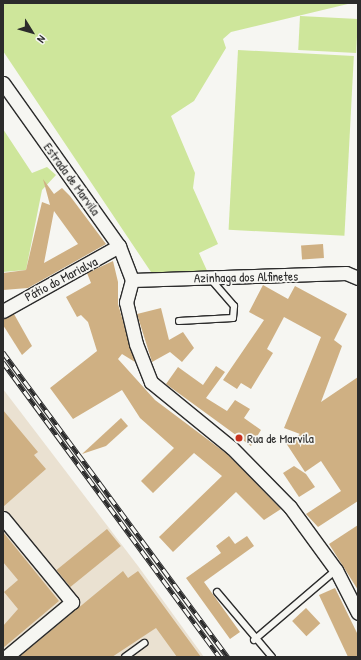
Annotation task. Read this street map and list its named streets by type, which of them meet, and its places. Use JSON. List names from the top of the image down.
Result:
{
  "streets": {
    "street": ["Estrada de Marvila", "Azinhaga dos Alfinetes", "Pátio do Marialva"]
  },
  "crossings": [
    ["Estrada de Marvila", "Azinhaga dos Alfinetes"],
    ["Estrada de Marvila", "Pátio do Marialva"]
  ],
  "places": ["Rua de Marvila"],
  "north": "bottom right"
}
